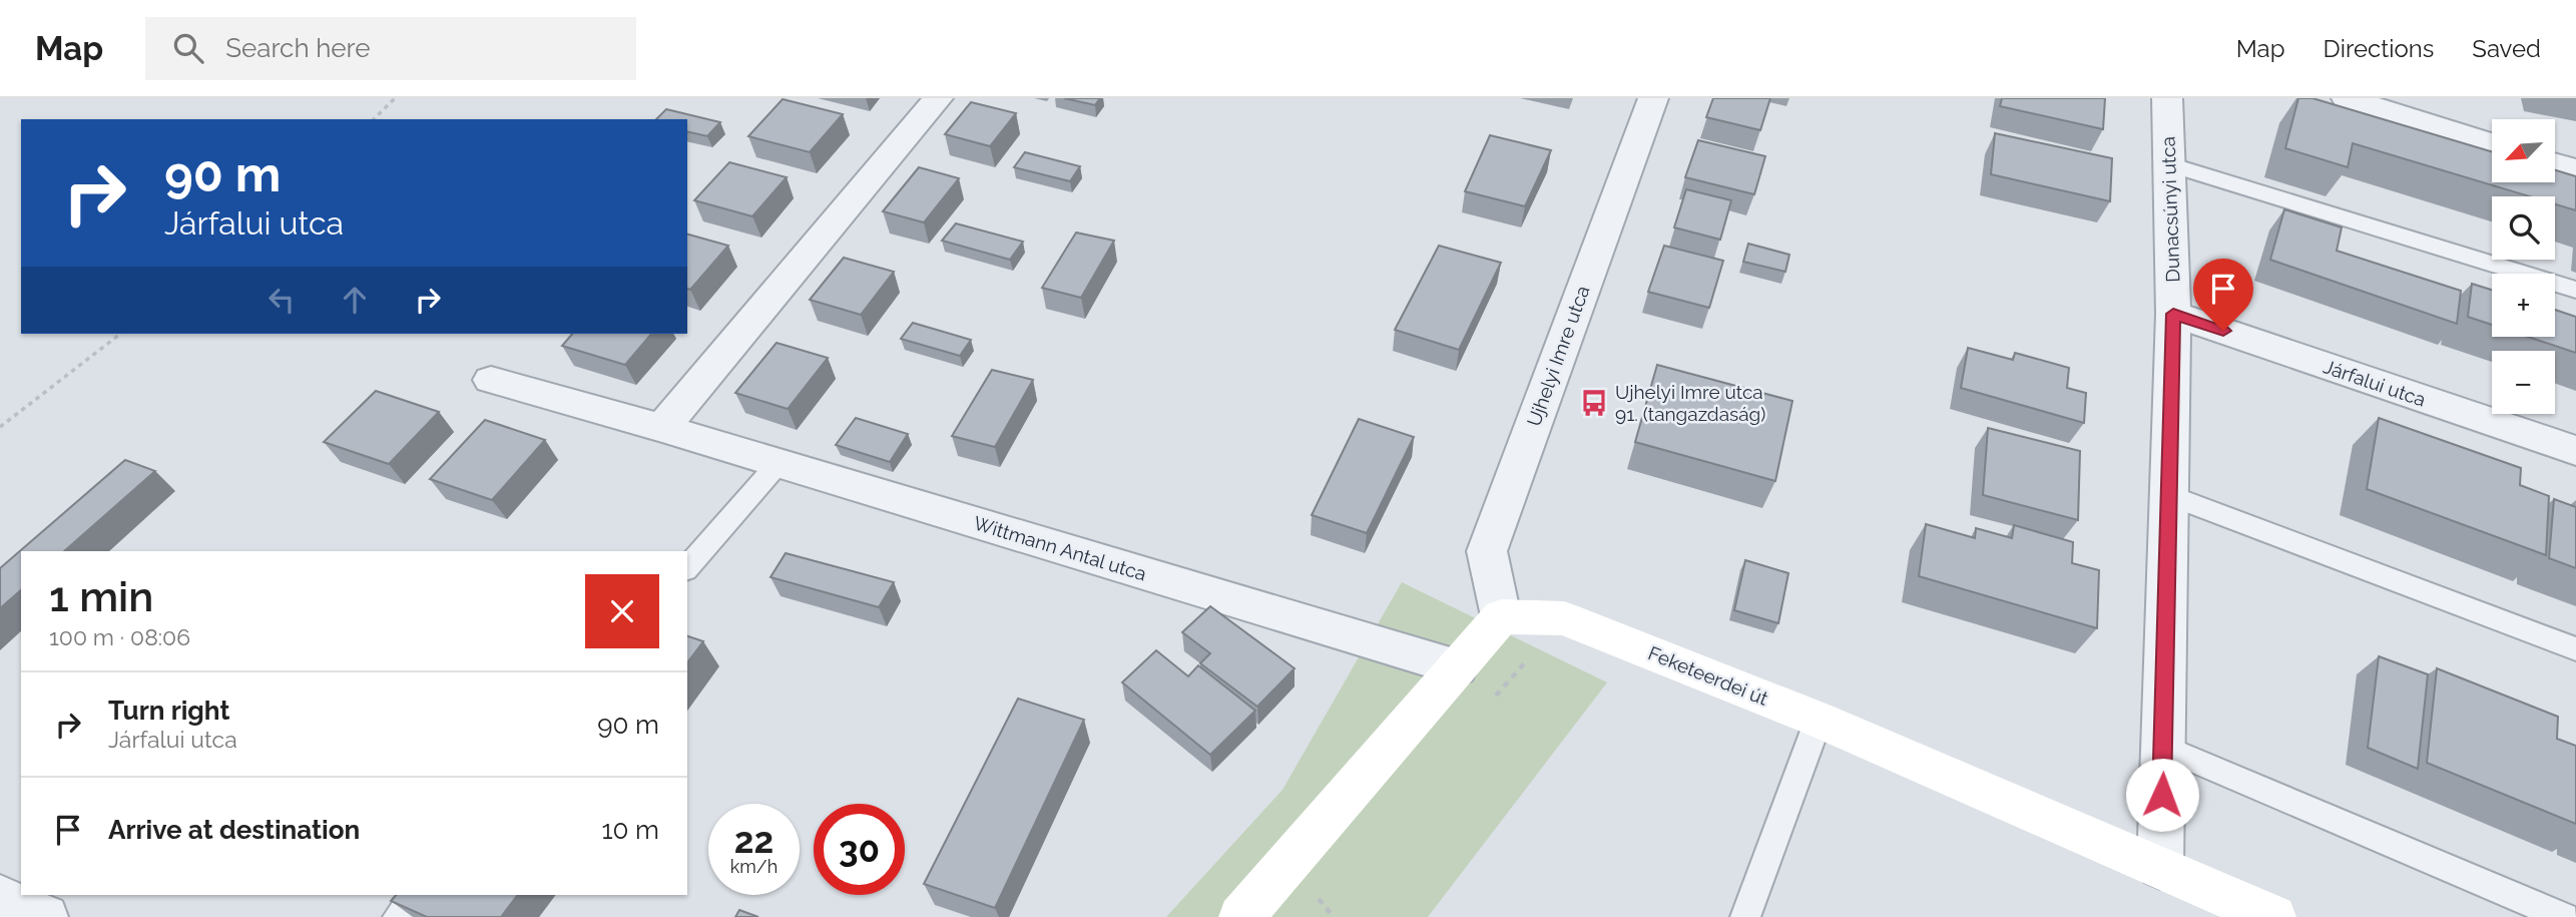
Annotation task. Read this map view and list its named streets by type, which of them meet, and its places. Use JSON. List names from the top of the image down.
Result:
{
  "streets": {
    "main road": ["Feketeerdei út"],
    "street": [
      "Dunacsúnyi utca",
      "Ujhelyi Imre utca",
      "Járfalui utca",
      "Wittmann Antal utca"
    ]
  },
  "crossings": [
    ["Dunacsúnyi utca", "Járfalui utca"],
    ["Dunacsúnyi utca", "Feketeerdei út"],
    ["Ujhelyi Imre utca", "Feketeerdei út"]
  ],
  "places": {
    "bus stop": ["Ujhelyi Imre utca 91. (tangazdaság)"]
  },
  "north": "bottom left",
  "page": {
    "header": "Map",
    "search": "Search here",
    "nav": ["Map", "Directions", "Saved"],
    "map_buttons": ["+", "−"],
    "turn": ["90 m", "Járfalui utca"],
    "heading": ["1 min", "100 m · 08:06"],
    "list": [
      {
        "name": "Turn right",
        "note": "Járfalui utca",
        "value": "90 m"
      },
      {
        "name": "Arrive at destination",
        "value": "10 m"
      }
    ],
    "speed": "22 km/h",
    "limit": "30"
  }
}
